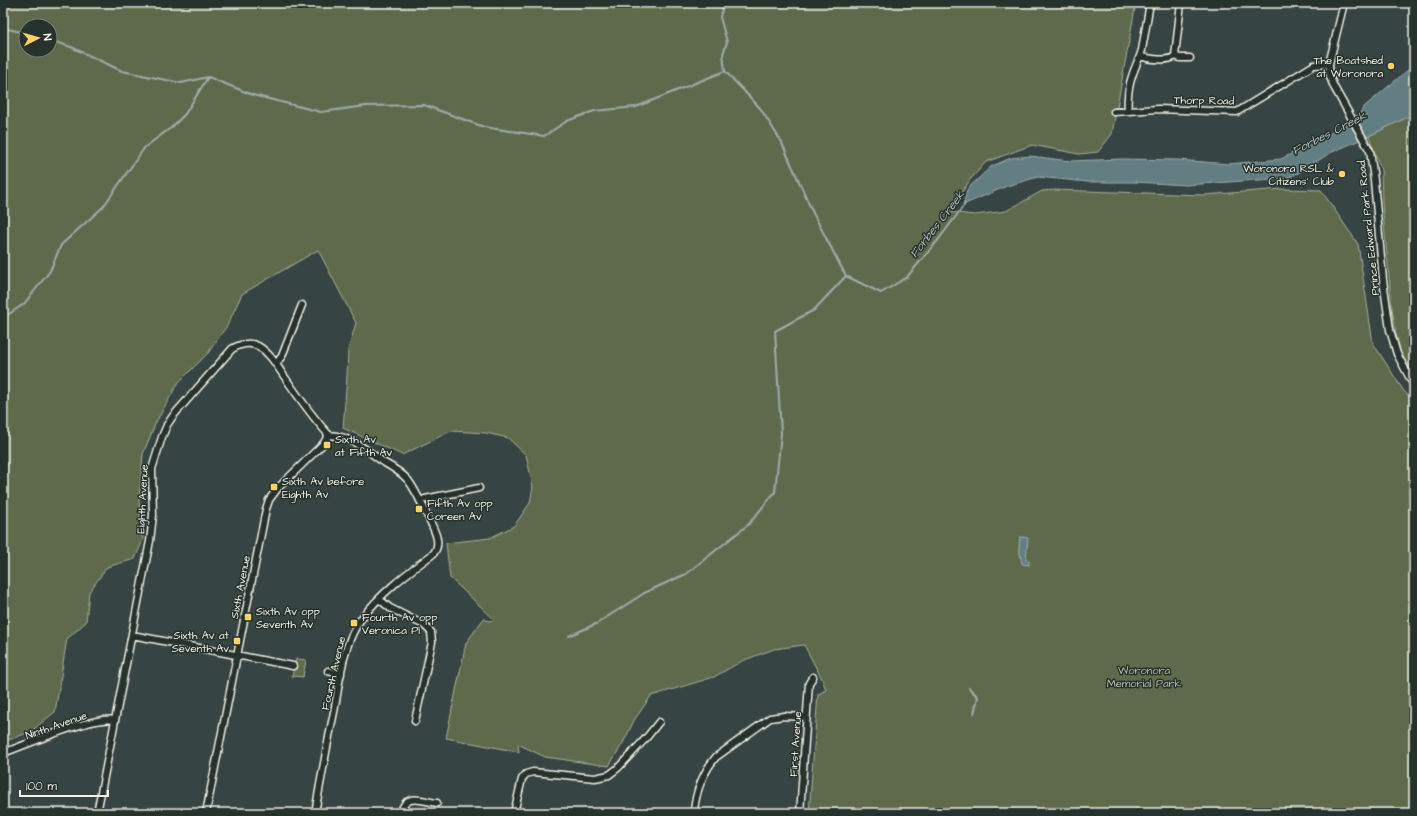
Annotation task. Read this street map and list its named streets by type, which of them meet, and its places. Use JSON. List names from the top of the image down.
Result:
{
  "streets": {
    "street": [
      "Thorp Road",
      "Prince Edward Park Road",
      "Eighth Avenue",
      "Sixth Avenue",
      "Fourth Avenue",
      "Ninth Avenue",
      "First Avenue"
    ]
  },
  "crossings": [
    ["Thorp Road", "Prince Edward Park Road"],
    ["Eighth Avenue", "Sixth Avenue"],
    ["Eighth Avenue", "Ninth Avenue"]
  ],
  "water": ["Forbes Creek"],
  "parks": ["Woronora Memorial Park"],
  "places": {
    "other": ["The Boatshed at Woronora", "Woronora RSL & Citizens’ Club"],
    "transit": [
      "Sixth Av at Fifth Av",
      "Sixth Av before Eighth Av",
      "Fifth Av opp Coreen Av",
      "Sixth Av opp Seventh Av",
      "Fourth Av opp Veronica Pl",
      "Sixth Av at Seventh Av"
    ]
  },
  "scale_bar": "100 m",
  "north": "right"
}
